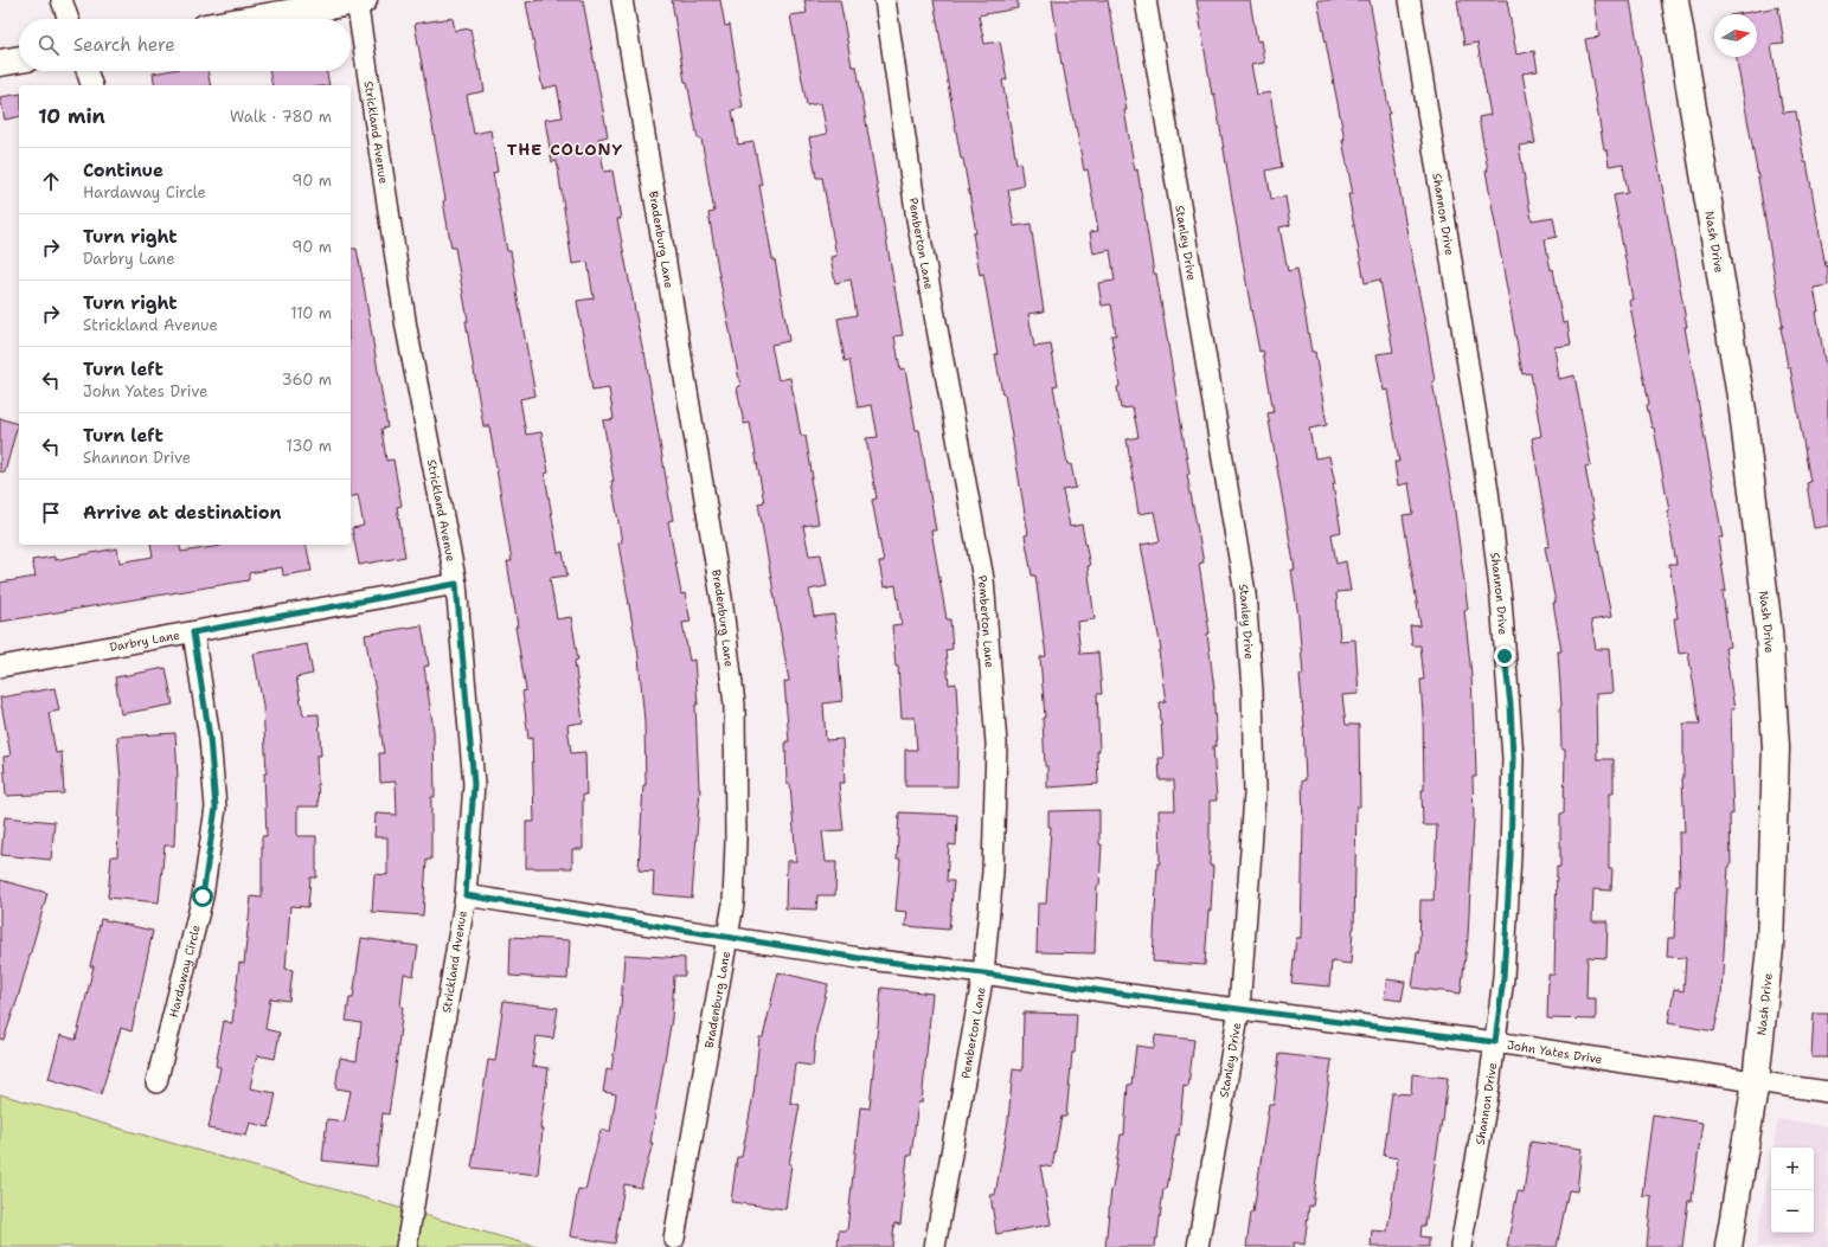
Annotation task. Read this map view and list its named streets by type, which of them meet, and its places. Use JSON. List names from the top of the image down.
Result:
{
  "streets": {
    "street": [
      "Strickland Avenue",
      "Shannon Drive",
      "Bradenburg Lane",
      "Nash Drive",
      "Stanley Drive",
      "Pemberton Lane",
      "Darbry Lane",
      "Hardaway Circle",
      "John Yates Drive"
    ]
  },
  "crossings": [
    ["Strickland Avenue", "Darbry Lane"],
    ["Strickland Avenue", "John Yates Drive"],
    ["Shannon Drive", "John Yates Drive"],
    ["Bradenburg Lane", "John Yates Drive"],
    ["Nash Drive", "John Yates Drive"],
    ["Stanley Drive", "John Yates Drive"],
    ["Pemberton Lane", "John Yates Drive"],
    ["Darbry Lane", "Hardaway Circle"]
  ],
  "districts": ["THE COLONY"],
  "north": "right",
  "page": {
    "search": "Search here",
    "heading": ["10 min", "Walk · 780 m"],
    "list": [
      ["Continue", "Hardaway Circle", "90 m"],
      ["Turn right", "Darbry Lane", "90 m"],
      ["Turn right", "Strickland Avenue", "110 m"],
      ["Turn left", "John Yates Drive", "360 m"],
      ["Turn left", "Shannon Drive", "130 m"],
      "Arrive at destination"
    ],
    "map_buttons": ["+", "−"]
  }
}
